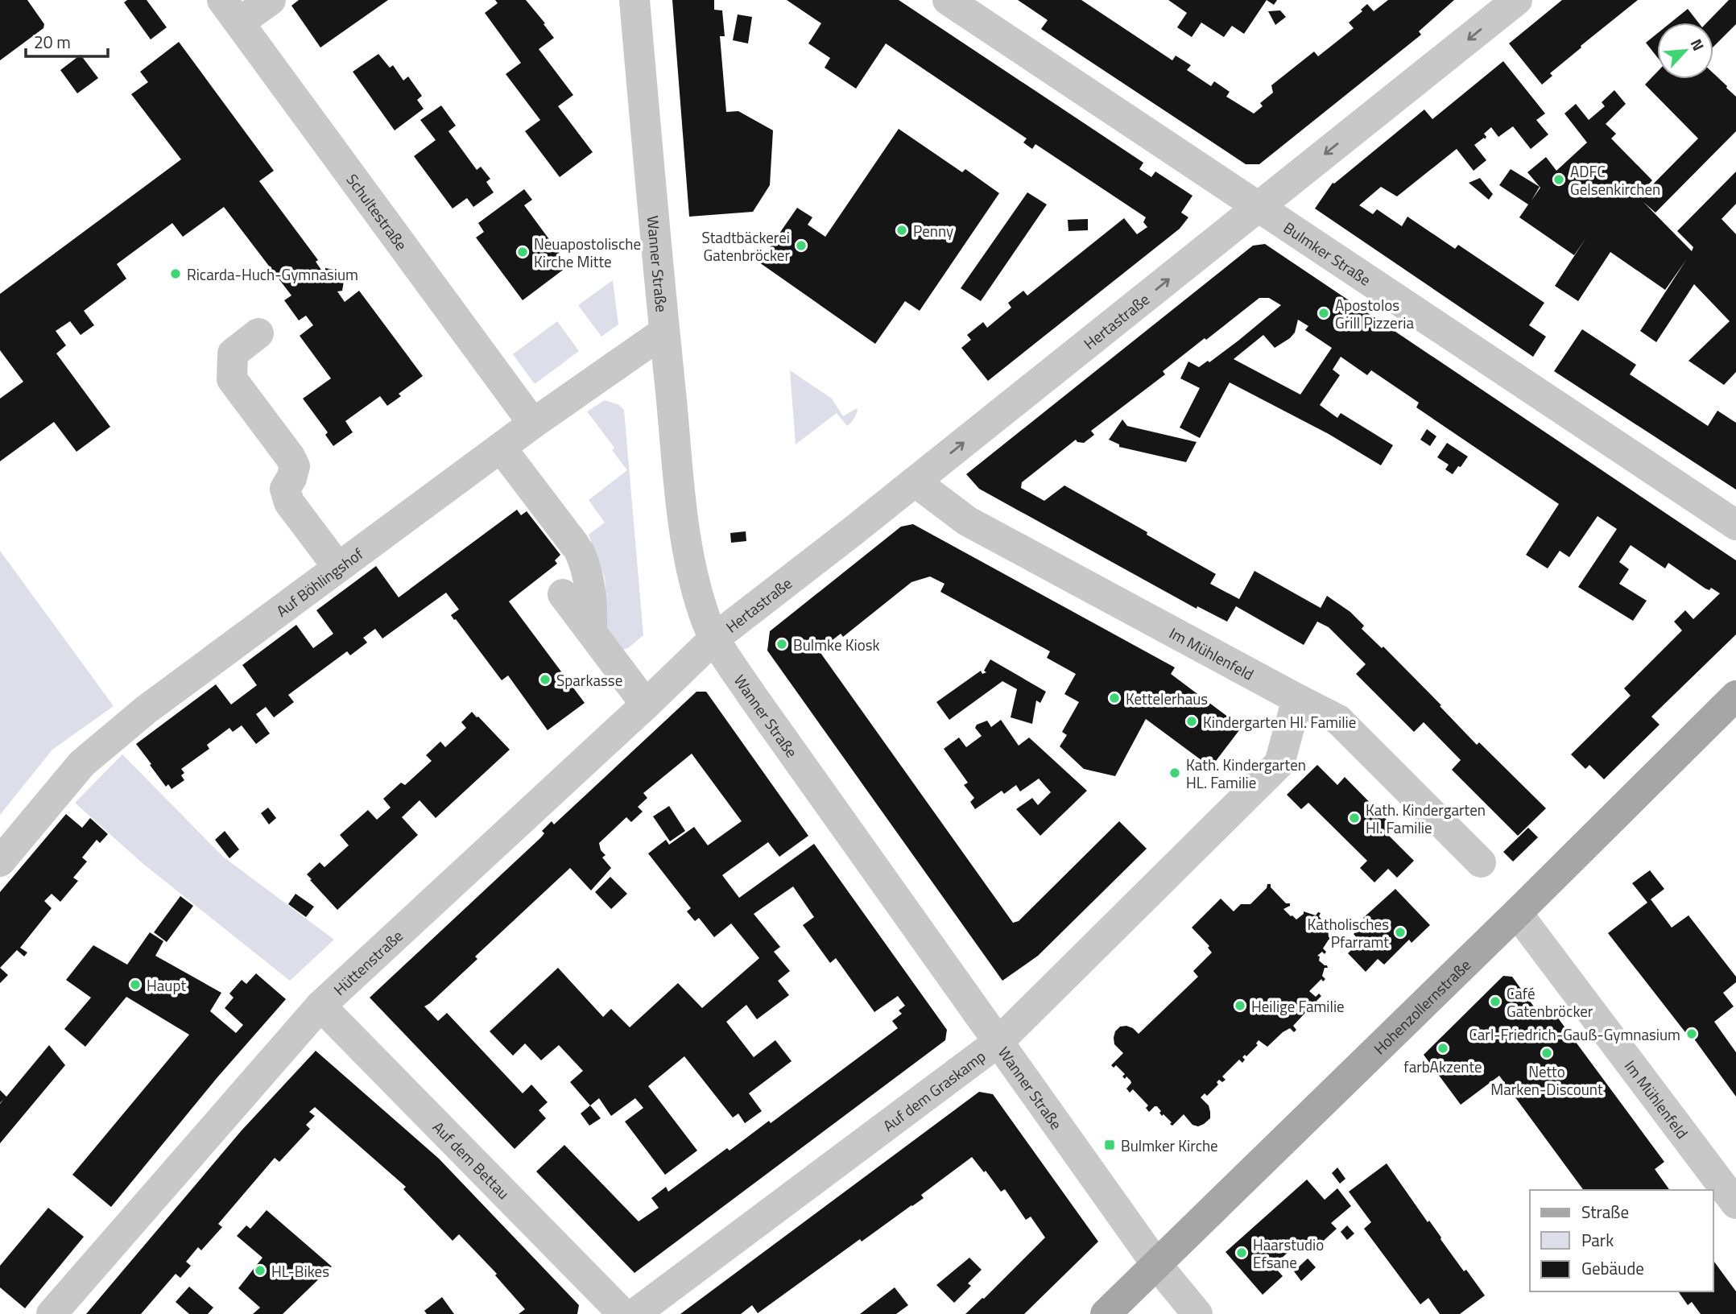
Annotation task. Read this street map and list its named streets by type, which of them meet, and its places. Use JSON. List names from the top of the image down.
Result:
{
  "streets": {
    "main road": ["Hohenzollernstraße"],
    "street": [
      "Schultestraße",
      "Bulmker Straße",
      "Wanner Straße",
      "Hertastraße",
      "Auf Böhlingshof",
      "Im Mühlenfeld",
      "Hüttenstraße",
      "Auf dem Graskamp",
      "Auf dem Bettau"
    ]
  },
  "crossings": [
    ["Schultestraße", "Auf Böhlingshof"],
    ["Bulmker Straße", "Hertastraße"],
    ["Wanner Straße", "Hertastraße"],
    ["Wanner Straße", "Auf Böhlingshof"],
    ["Wanner Straße", "Hüttenstraße"],
    ["Wanner Straße", "Hohenzollernstraße"],
    ["Wanner Straße", "Auf dem Graskamp"],
    ["Hertastraße", "Im Mühlenfeld"],
    ["Hertastraße", "Hüttenstraße"],
    ["Im Mühlenfeld", "Hohenzollernstraße"],
    ["Im Mühlenfeld", "Auf dem Graskamp"],
    ["Hüttenstraße", "Auf dem Bettau"]
  ],
  "places": {
    "other": [
      "ADFC Gelsenkirchen",
      "Penny",
      "Stadtbäckerei Gatenbröcker",
      "Neuapostolische Kirche Mitte",
      "Ricarda-Huch-Gymnasium",
      "Apostolos Grill Pizzeria",
      "Bulmke Kiosk",
      "Sparkasse",
      "Kettelerhaus",
      "Kindergarten Hl. Familie",
      "Kath. Kindergarten HL. Familie",
      "Kath. Kindergarten Hl. Familie",
      "Katholisches Pfarramt",
      "Haupt",
      "Café Gatenbröcker",
      "Heilige Familie",
      "Carl-Friedrich-Gauß-Gymnasium",
      "farbAkzente",
      "Netto Marken-Discount",
      "Haarstudio Efsane",
      "HL-Bikes"
    ],
    "transit": ["Bulmker Kirche"]
  },
  "legend": ["Straße", "Park", "Gebäude"],
  "scale_bar": "20 m",
  "north": "top right"
}
